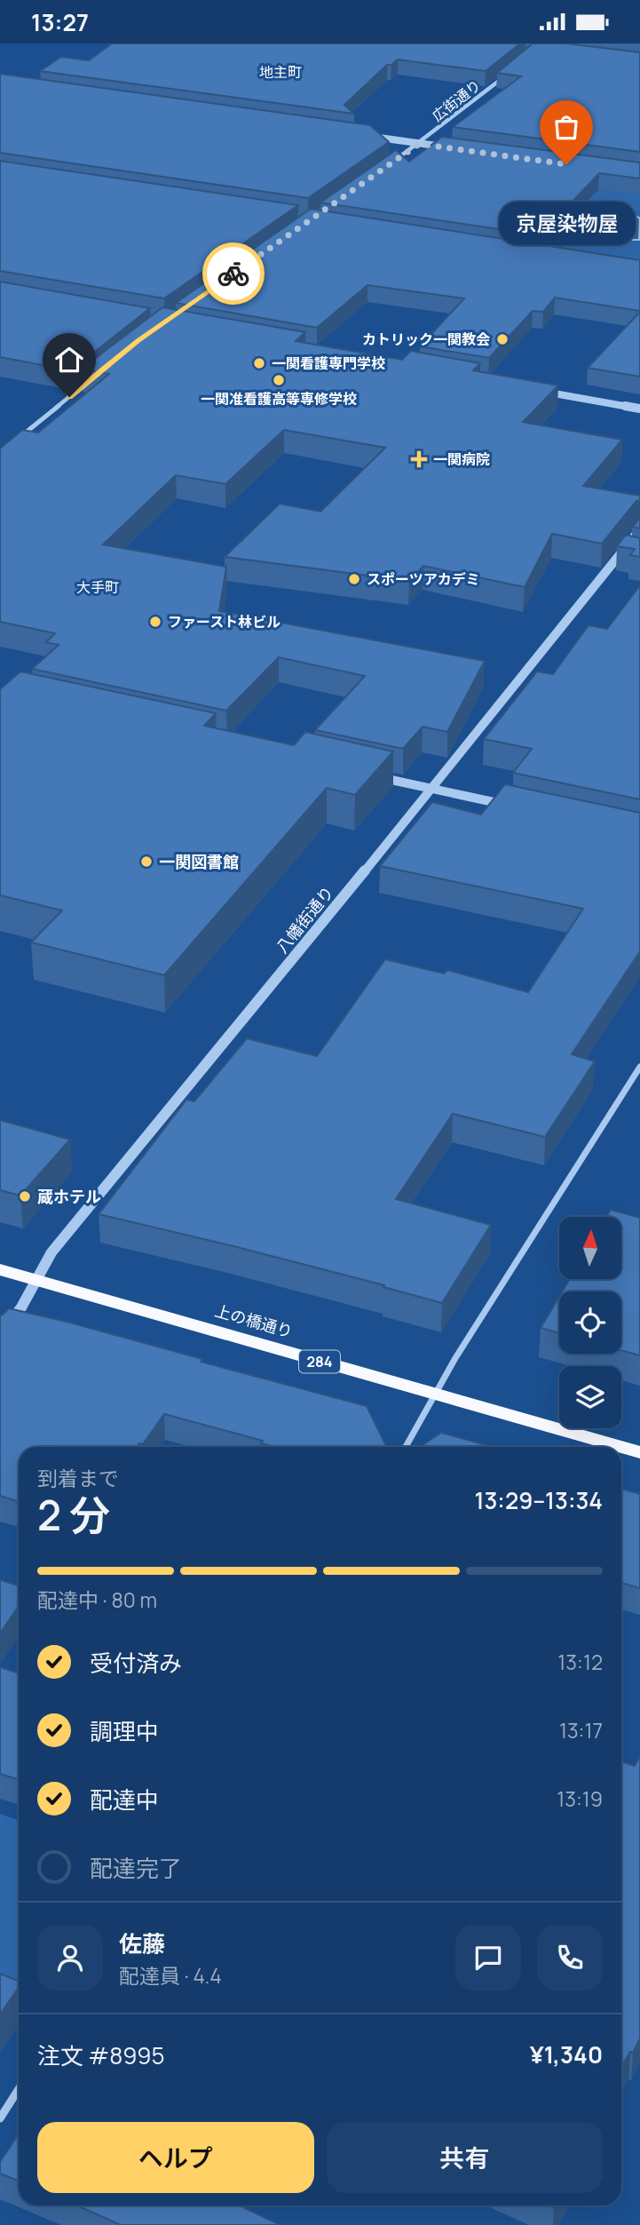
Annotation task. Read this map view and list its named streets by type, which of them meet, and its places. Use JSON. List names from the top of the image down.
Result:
{
  "streets": {
    "highway": ["上の橋通り", "284"],
    "street": ["広街通り", "八幡街通り"]
  },
  "crossings": [
    ["八幡街通り", "上の橋通り"]
  ],
  "districts": ["地主町", "大手町"],
  "places": {
    "other": [
      "京屋染物屋",
      "カトリック一関教会",
      "一関看護専門学校",
      "一関准看護高等専修学校",
      "スポーツアカデミ",
      "ファースト林ビル",
      "一関図書館",
      "蔵ホテル"
    ],
    "health": ["一関病院"]
  },
  "north": "top",
  "page": {
    "status": "13:27",
    "bubble": "京屋染物屋",
    "heading": ["2 分", "到着まで", "13:29–13:34"],
    "panel": [
      "佐藤",
      "配達員 · 4.4",
      "注文 #8995",
      "¥1,340"
    ],
    "bar": "配達中 · 80 m",
    "list": [
      ["受付済み", "13:12"],
      ["調理中", "13:17"],
      ["配達中", "13:19"],
      "配達完了"
    ],
    "buttons": ["ヘルプ", "共有"]
  }
}
